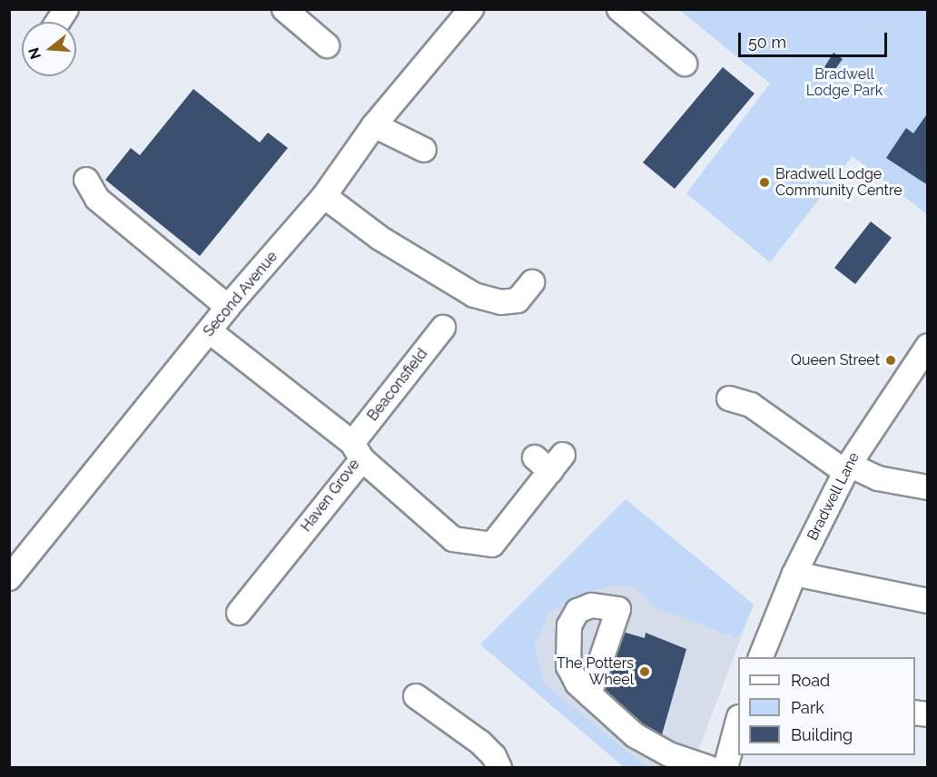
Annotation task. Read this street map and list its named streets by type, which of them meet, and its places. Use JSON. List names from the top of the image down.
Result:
{
  "streets": {
    "street": [
      "Second Avenue",
      "Beaconsfield",
      "Haven Grove",
      "Bradwell Lane"
    ]
  },
  "crossings": [
    ["Second Avenue", "Haven Grove"],
    ["Beaconsfield", "Haven Grove"]
  ],
  "parks": ["Bradwell Lodge Park"],
  "places": ["Bradwell Lodge Community Centre", "Queen Street", "The Potters Wheel"],
  "legend": ["Road", "Park", "Building"],
  "scale_bar": "50 m",
  "north": "left"
}
